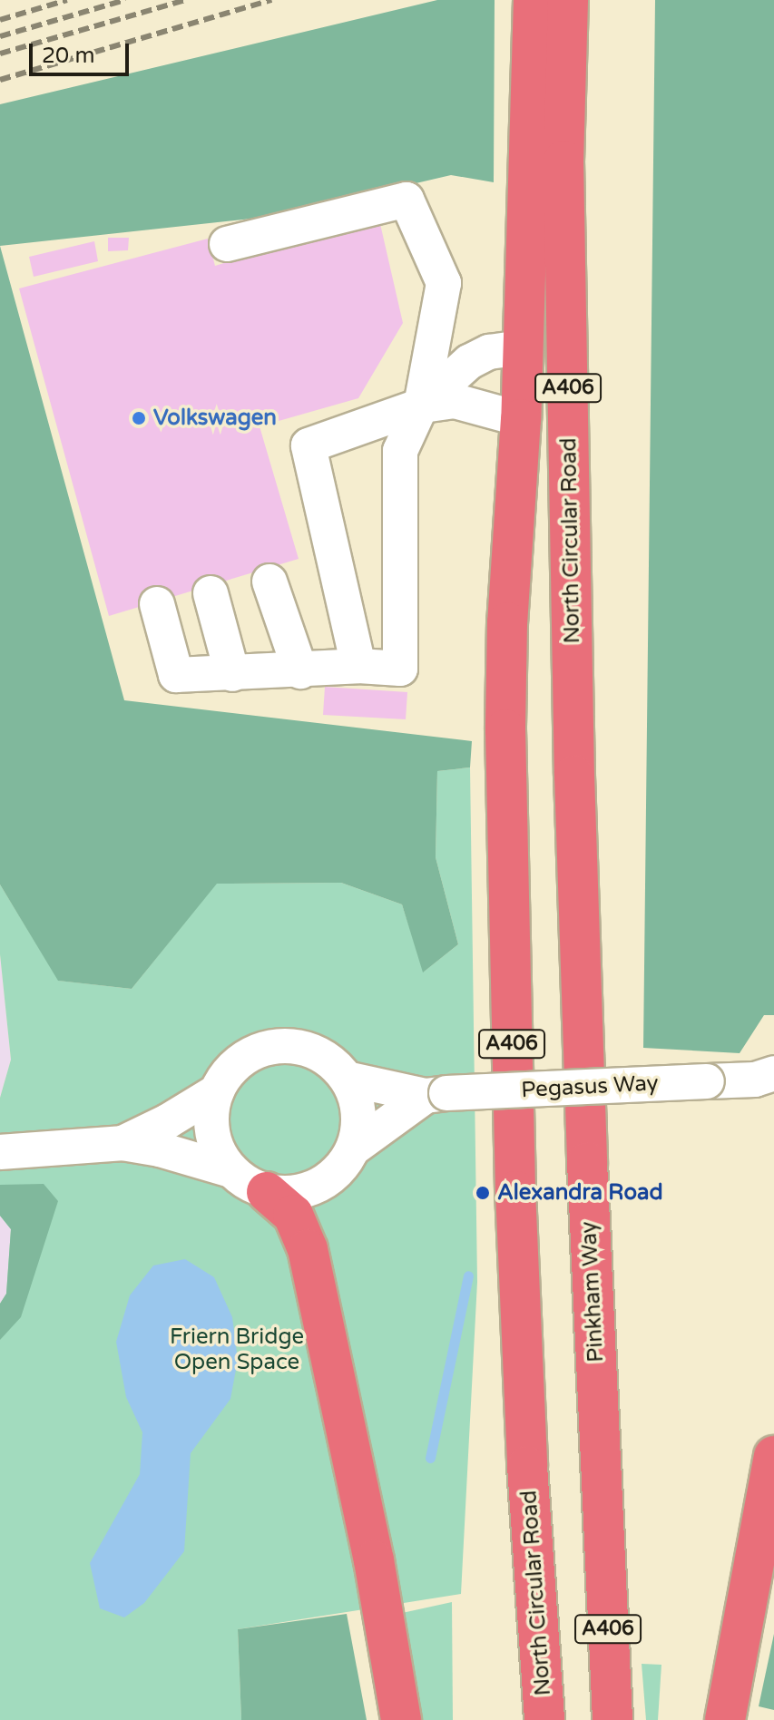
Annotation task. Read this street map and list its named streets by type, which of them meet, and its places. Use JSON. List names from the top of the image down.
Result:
{
  "streets": {
    "highway": ["A406", "North Circular Road", "Pinkham Way"],
    "street": ["Pegasus Way"]
  },
  "crossings": [
    ["A406", "North Circular Road"],
    ["North Circular Road", "Pinkham Way"]
  ],
  "parks": ["Friern Bridge Open Space"],
  "places": ["Volkswagen", "Alexandra Road"],
  "scale_bar": "20 m"
}
